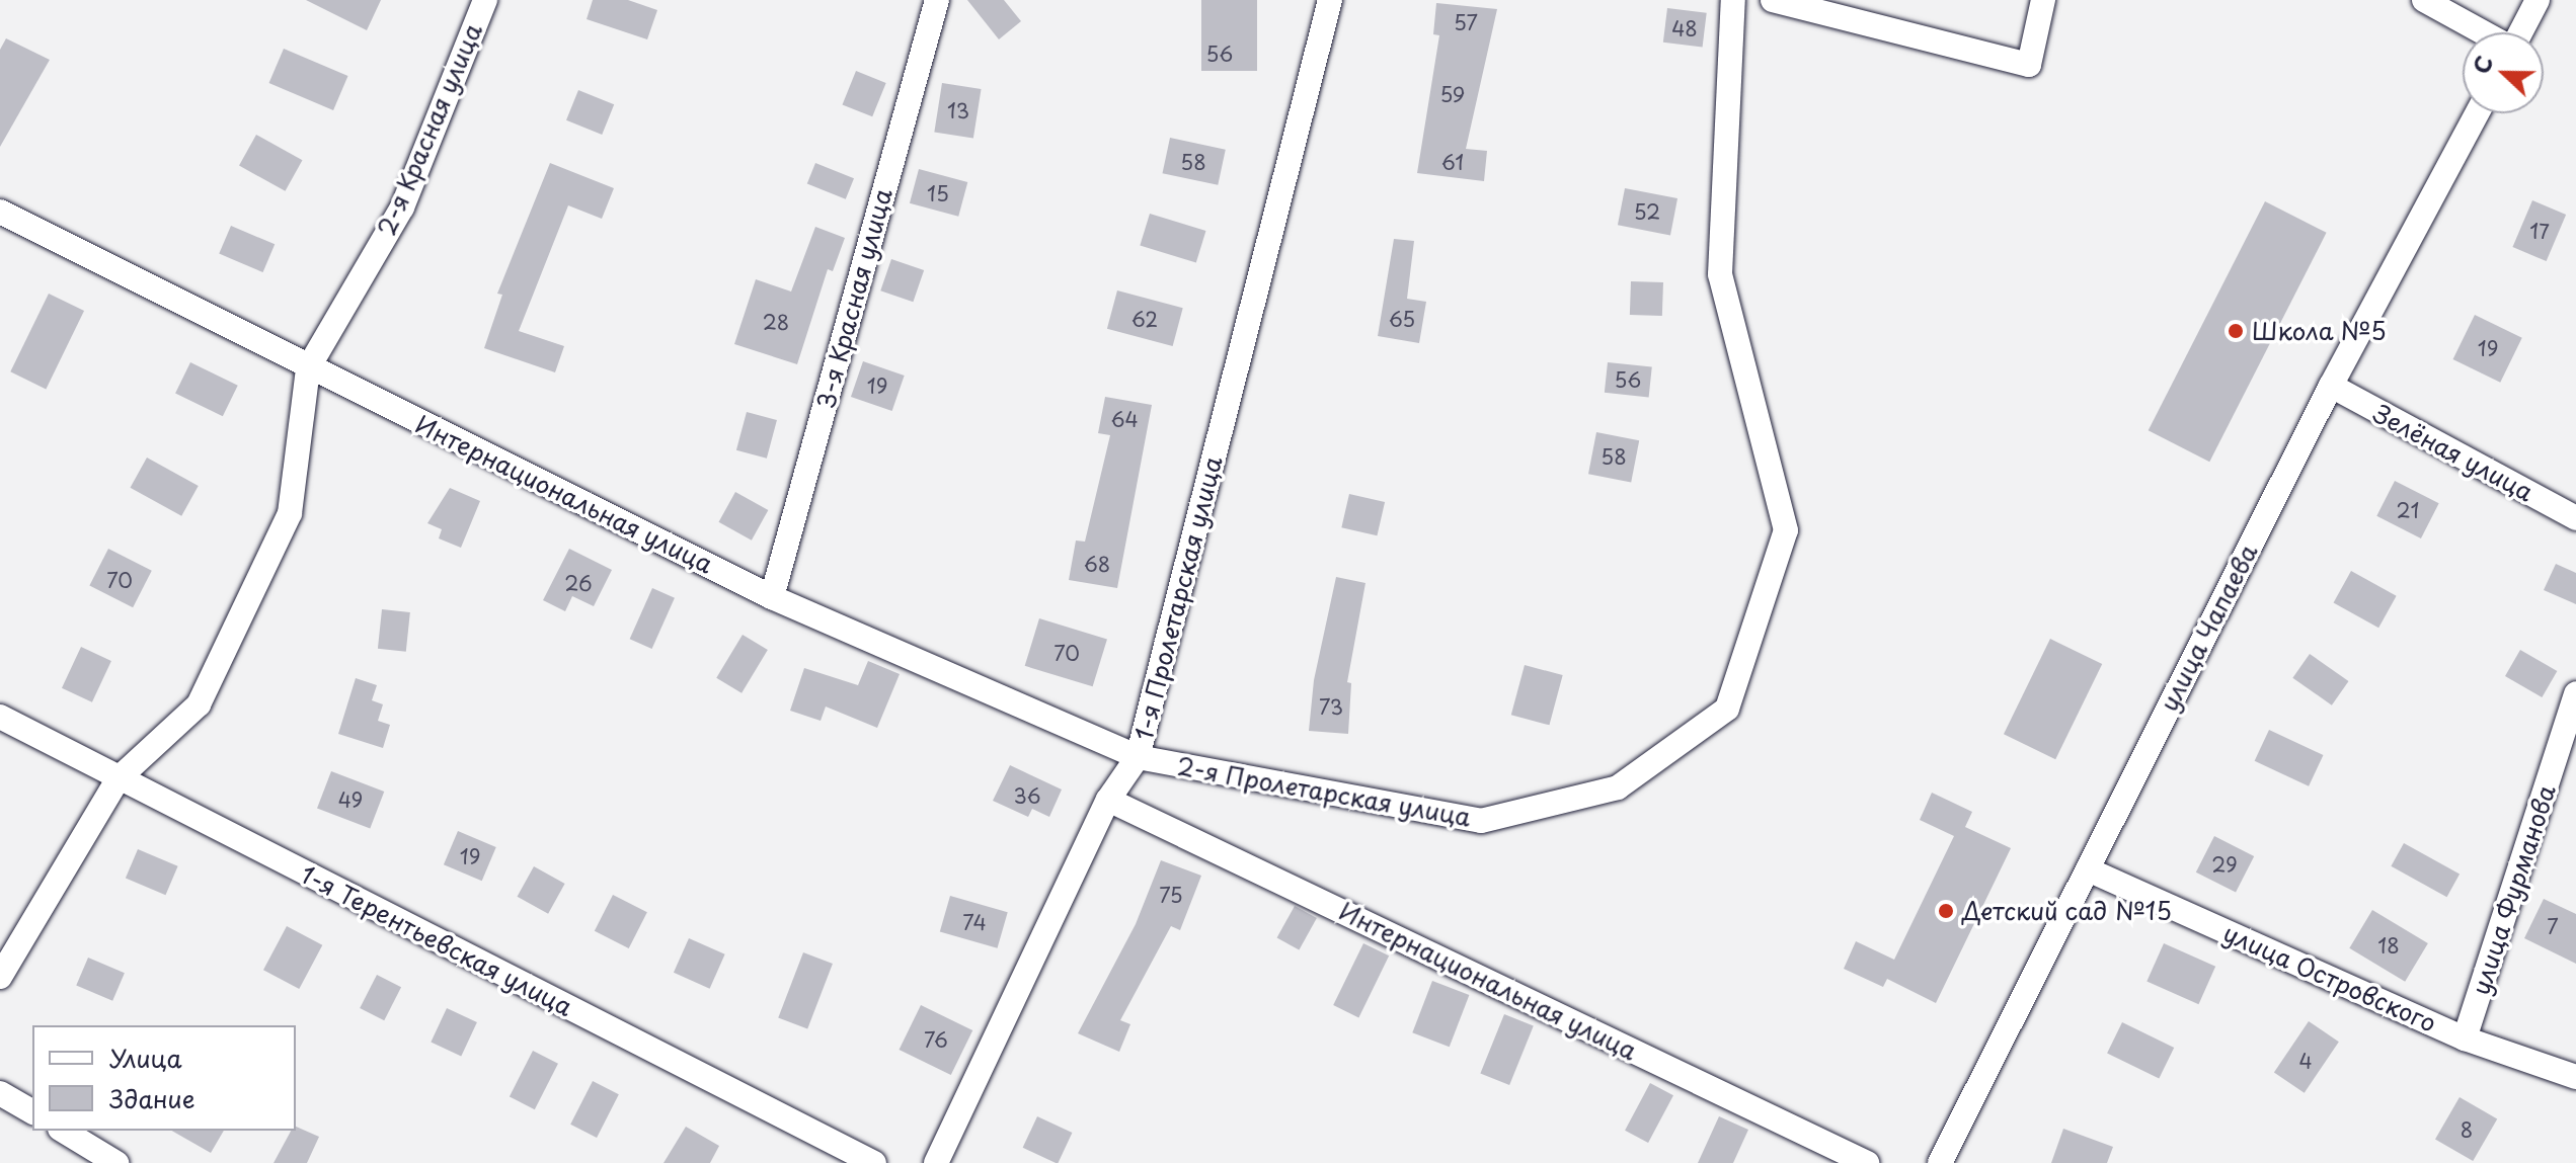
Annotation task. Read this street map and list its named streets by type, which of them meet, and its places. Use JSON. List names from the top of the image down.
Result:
{
  "streets": {
    "street": [
      "2-я Красная улица",
      "3-я Красная улица",
      "Зелёная улица",
      "Интернациональная улица",
      "1-я Пролетарская улица",
      "улица Чапаева",
      "2-я Пролетарская улица",
      "улица Фурманова",
      "1-я Терентьевская улица",
      "улица Островского"
    ]
  },
  "crossings": [
    ["2-я Красная улица", "Интернациональная улица"],
    ["2-я Красная улица", "1-я Терентьевская улица"],
    ["3-я Красная улица", "Интернациональная улица"],
    ["Зелёная улица", "улица Чапаева"],
    ["Интернациональная улица", "1-я Пролетарская улица"],
    ["Интернациональная улица", "2-я Пролетарская улица"],
    ["1-я Пролетарская улица", "2-я Пролетарская улица"],
    ["улица Чапаева", "улица Островского"],
    ["улица Фурманова", "улица Островского"]
  ],
  "places": ["Школа №5", "Детский сад №15"],
  "house_numbers": [
    "57",
    "48",
    "56",
    "59",
    "13",
    "58",
    "61",
    "15",
    "52",
    "17",
    "62",
    "65",
    "28",
    "19",
    "56",
    "19",
    "64",
    "58",
    "21",
    "68",
    "70",
    "26",
    "70",
    "73",
    "36",
    "49",
    "19",
    "29",
    "75",
    "74",
    "7",
    "18",
    "76",
    "4",
    "8"
  ],
  "legend": ["Улица", "Здание"],
  "north": "left"
}
